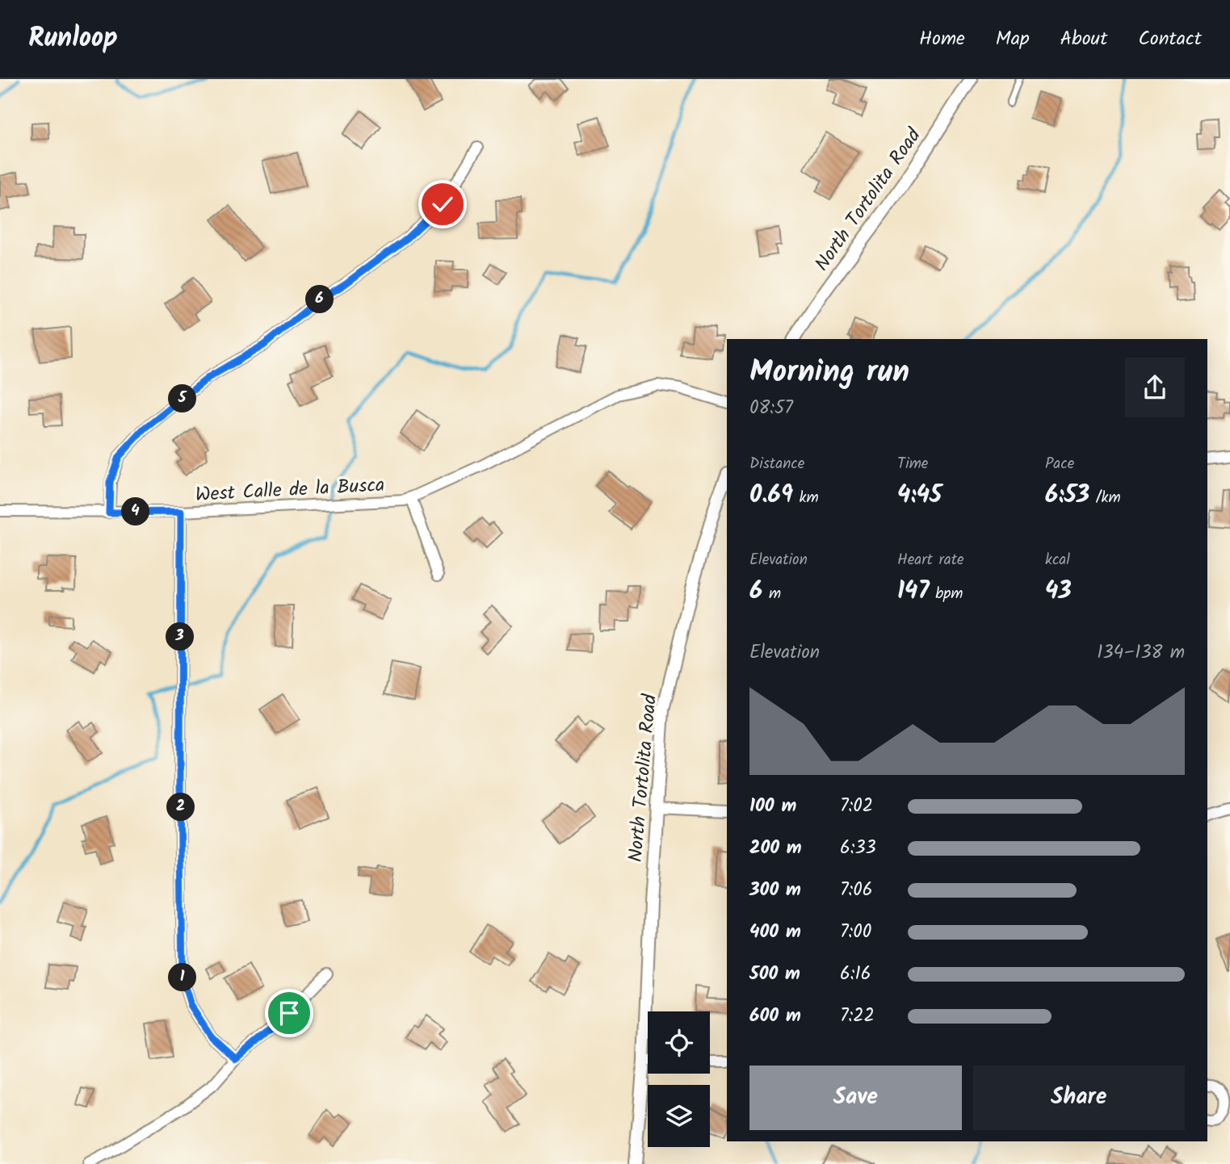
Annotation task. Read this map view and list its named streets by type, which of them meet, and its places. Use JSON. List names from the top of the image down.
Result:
{
  "streets": {
    "street": ["North Tortolita Road", "West Calle de la Busca"]
  },
  "page": {
    "header": "Runloop",
    "nav": [
      "Home",
      "Map",
      "About",
      "Contact"
    ],
    "pins": [
      "6",
      "5",
      "4",
      "3",
      "2",
      "1"
    ],
    "heading": ["Morning run", "08:57"],
    "stats": [
      ["Distance", "0.69 km"],
      ["Time", "4:45"],
      ["Pace", "6:53 /km"],
      ["Elevation", "6 m"],
      ["Heart rate", "147 bpm"],
      ["kcal", "43"]
    ],
    "chart": ["Elevation", "134–138 m"],
    "list": [
      {
        "name": "100 m",
        "note": "7:02"
      },
      {
        "name": "200 m",
        "note": "6:33"
      },
      {
        "name": "300 m",
        "note": "7:06"
      },
      {
        "name": "400 m",
        "note": "7:00"
      },
      {
        "name": "500 m",
        "note": "6:16"
      },
      {
        "name": "600 m",
        "note": "7:22"
      }
    ],
    "buttons": ["Save", "Share"]
  }
}
